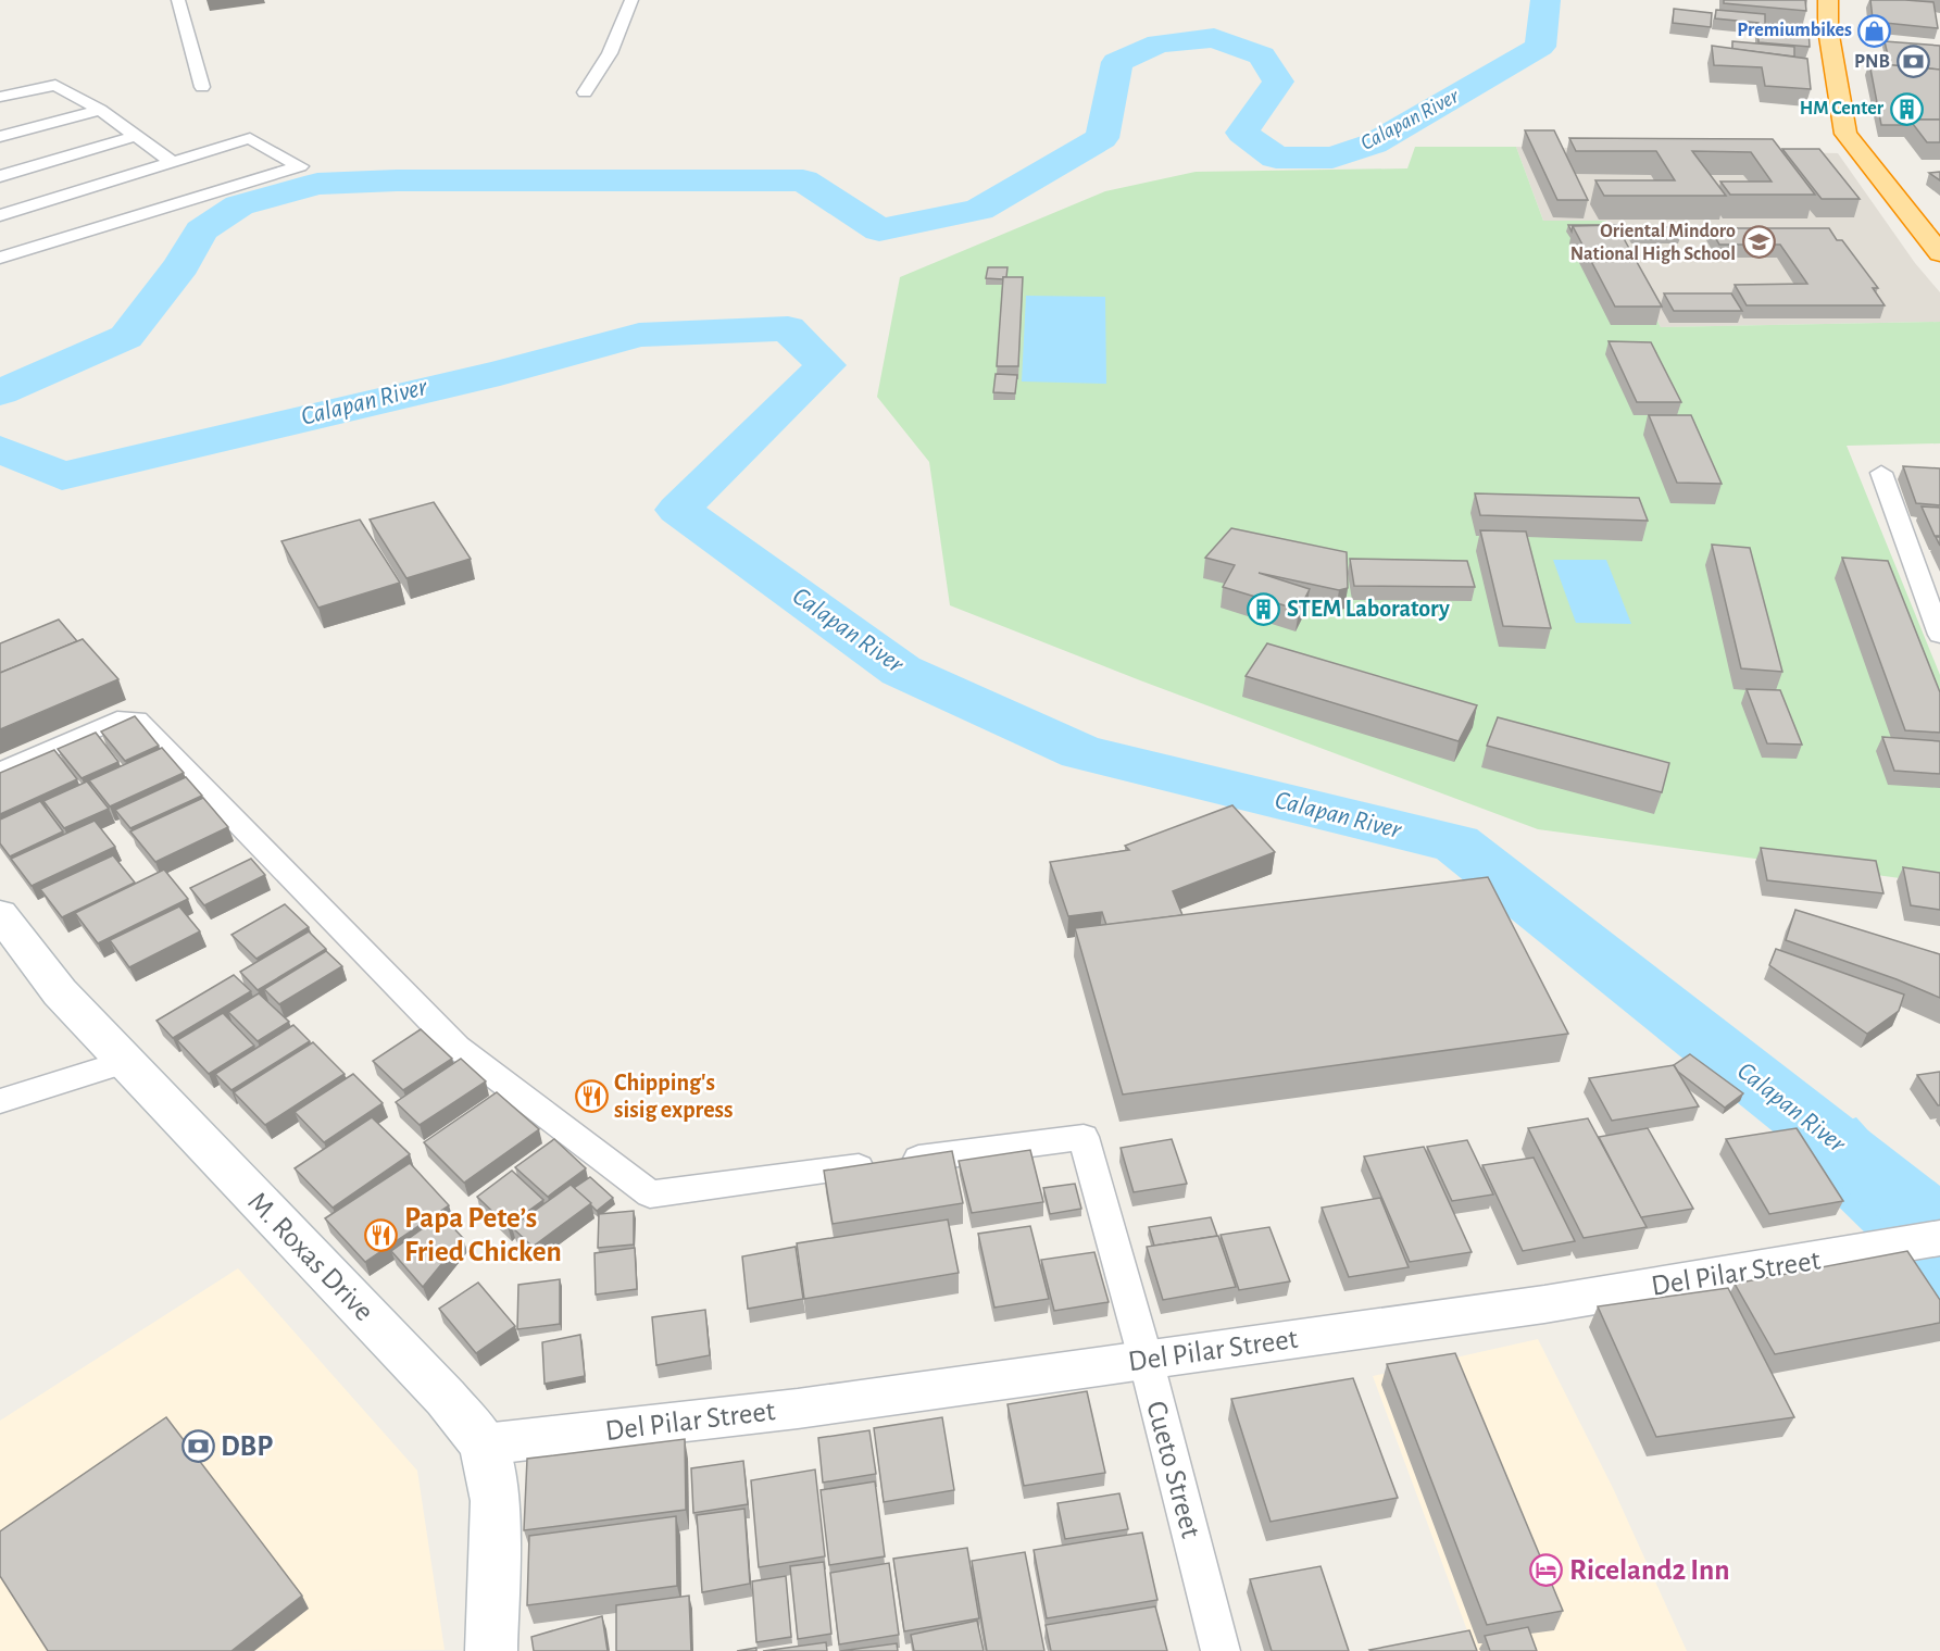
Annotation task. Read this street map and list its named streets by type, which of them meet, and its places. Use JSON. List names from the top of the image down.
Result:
{
  "streets": {
    "main road": ["M. Roxas Drive"],
    "street": ["Del Pilar Street", "Cueto Street"]
  },
  "crossings": [
    ["M. Roxas Drive", "Del Pilar Street"],
    ["Del Pilar Street", "Cueto Street"]
  ],
  "water": ["Calapan River"],
  "places": {
    "shop": ["Premiumbikes"],
    "bank": ["PNB", "DBP"],
    "building": ["HM Center", "STEM Laboratory"],
    "school or university": ["Oriental Mindoro National High School"],
    "restaurant": ["Chipping's sisig express", "Papa Pete’s Fried Chicken"],
    "hotel": ["Riceland2 Inn"]
  }
}
